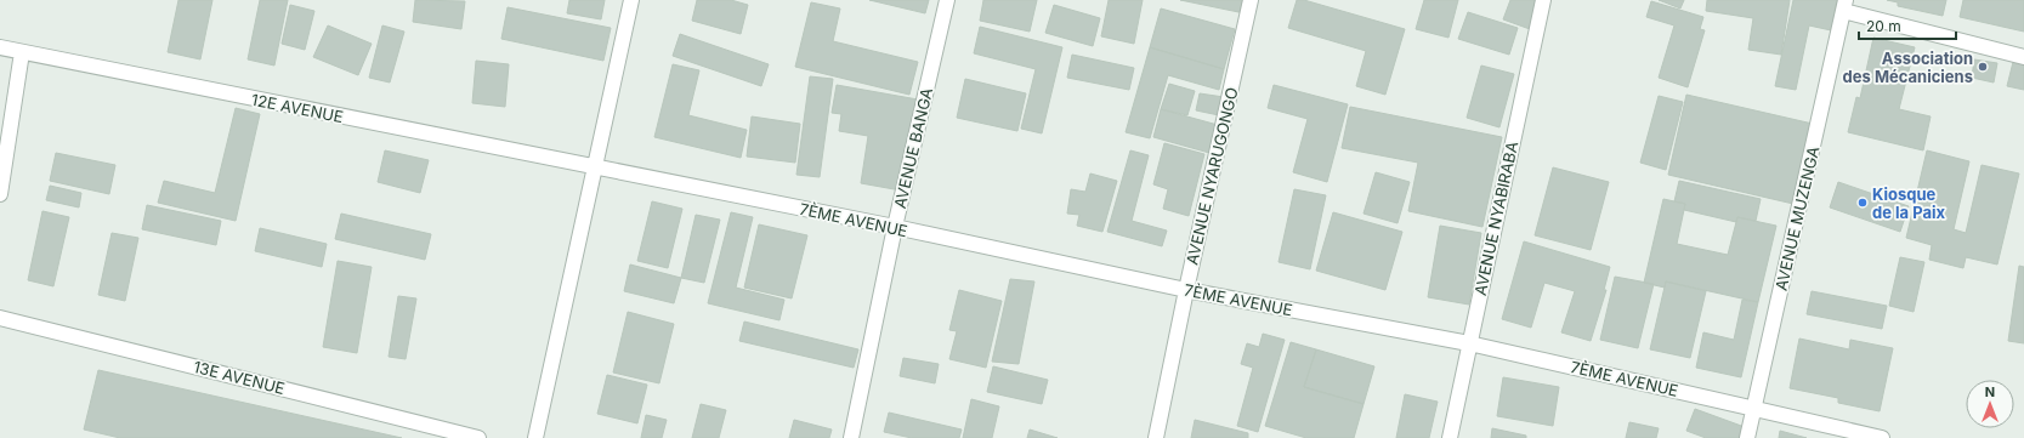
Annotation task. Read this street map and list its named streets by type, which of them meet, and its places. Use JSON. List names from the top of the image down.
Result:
{
  "streets": {
    "street": [
      "12E AVENUE",
      "AVENUE BANGA",
      "AVENUE NYARUGONGO",
      "AVENUE NYABIRABA",
      "AVENUE MUZENGA",
      "7ÈME AVENUE",
      "13E AVENUE"
    ]
  },
  "crossings": [
    ["12E AVENUE", "7ÈME AVENUE"],
    ["AVENUE BANGA", "7ÈME AVENUE"],
    ["AVENUE NYARUGONGO", "7ÈME AVENUE"],
    ["AVENUE NYABIRABA", "7ÈME AVENUE"],
    ["AVENUE MUZENGA", "7ÈME AVENUE"]
  ],
  "places": ["Association des Mécaniciens", "Kiosque de la Paix"],
  "scale_bar": "20 m",
  "north": "top"
}
